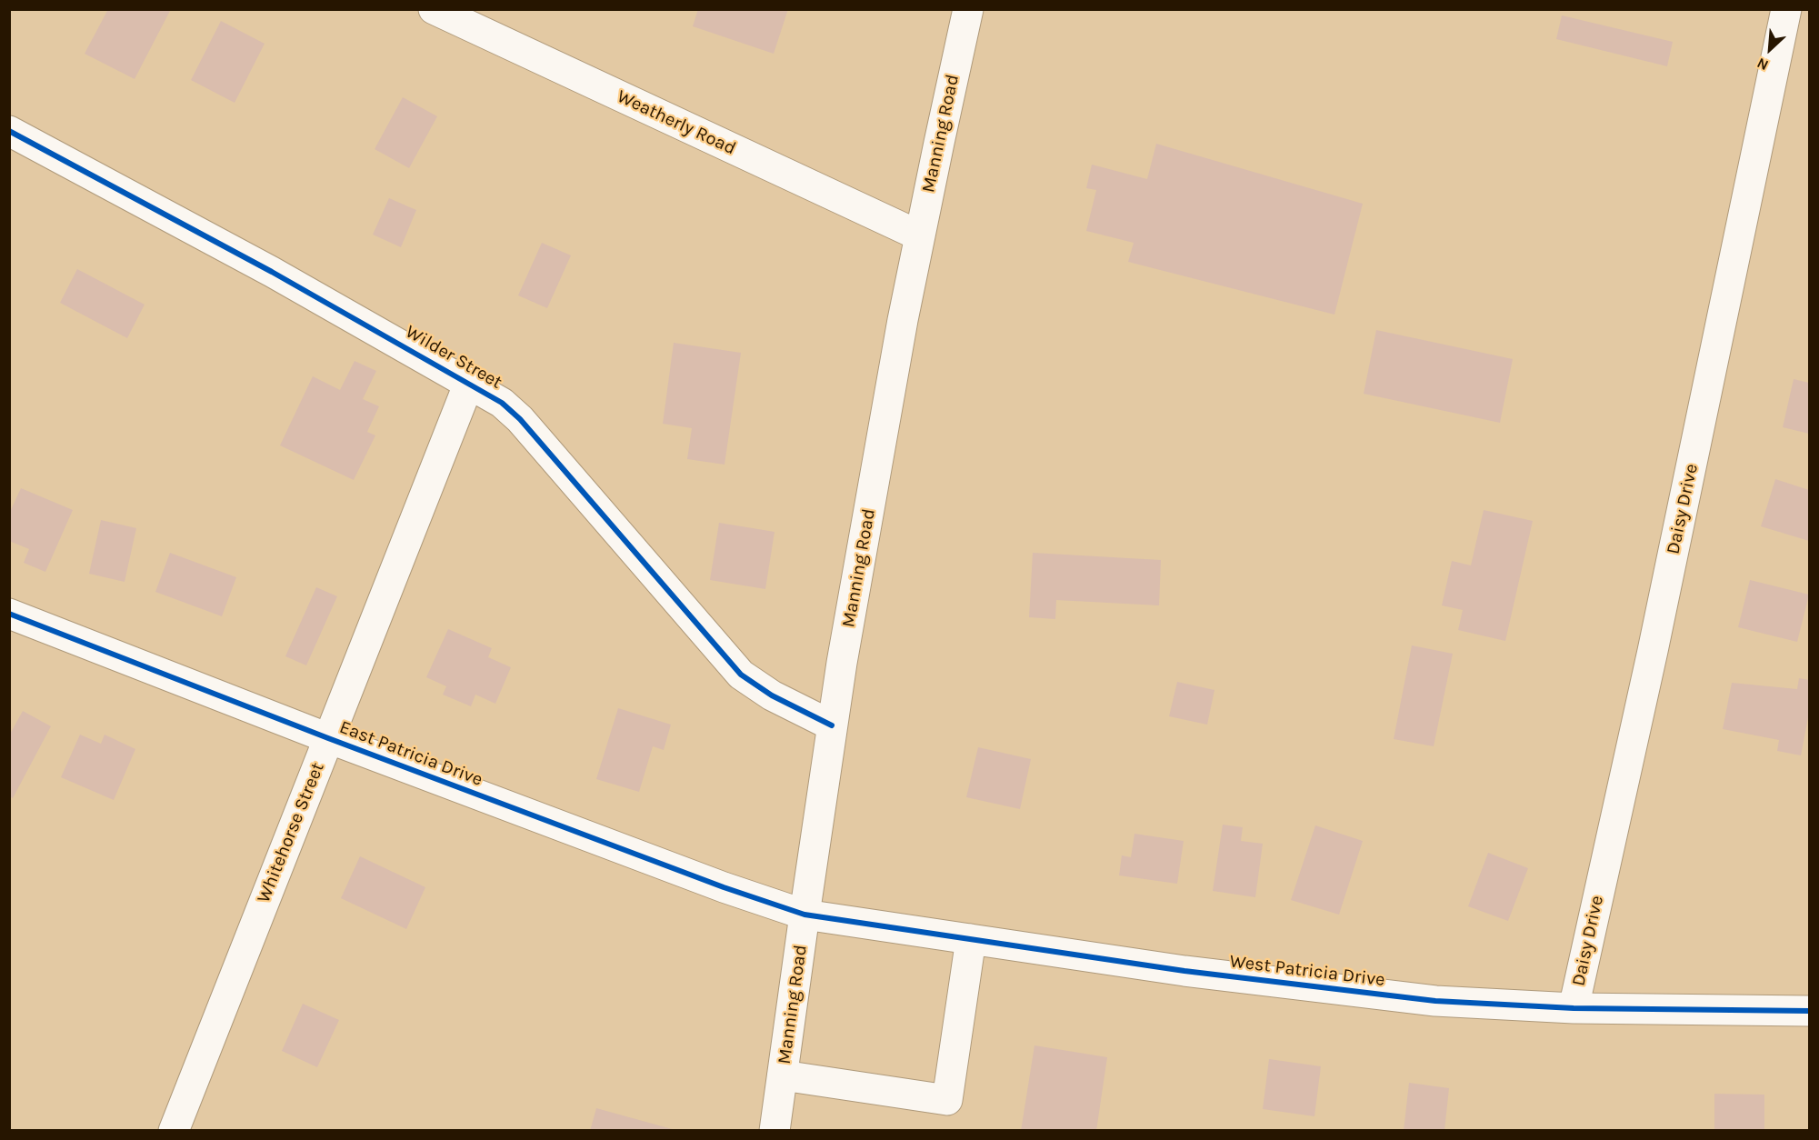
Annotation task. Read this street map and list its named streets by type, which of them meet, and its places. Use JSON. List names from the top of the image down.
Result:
{
  "streets": {
    "street": [
      "Weatherly Road",
      "Manning Road",
      "Wilder Street",
      "Daisy Drive",
      "East Patricia Drive",
      "Whitehorse Street",
      "West Patricia Drive"
    ]
  },
  "crossings": [
    ["Weatherly Road", "Manning Road"],
    ["Manning Road", "Wilder Street"],
    ["Manning Road", "East Patricia Drive"],
    ["Manning Road", "West Patricia Drive"],
    ["Wilder Street", "Whitehorse Street"],
    ["Daisy Drive", "West Patricia Drive"],
    ["East Patricia Drive", "Whitehorse Street"],
    ["East Patricia Drive", "West Patricia Drive"]
  ],
  "north": "bottom left"
}
